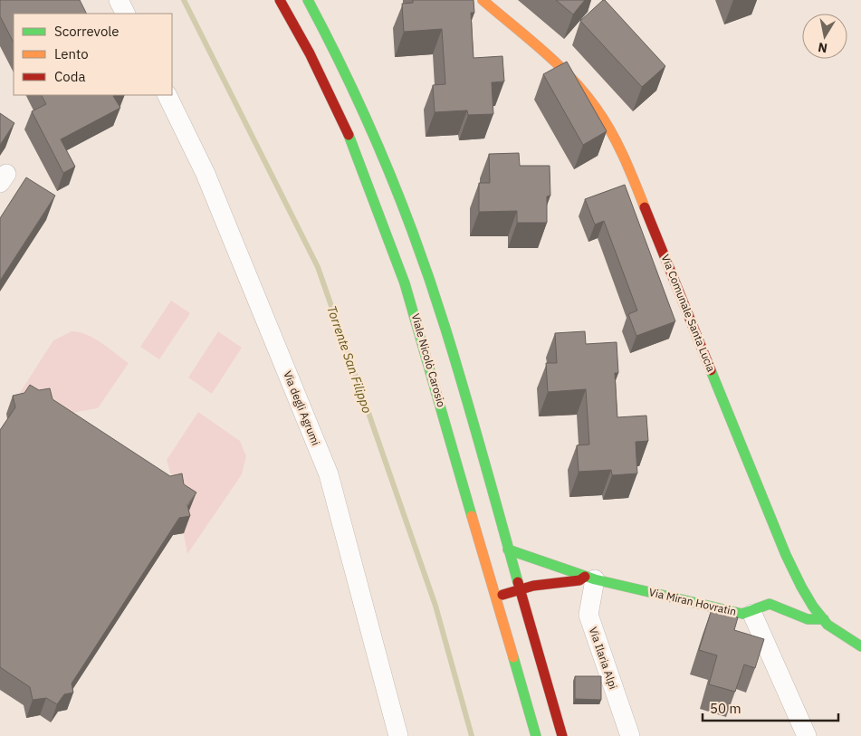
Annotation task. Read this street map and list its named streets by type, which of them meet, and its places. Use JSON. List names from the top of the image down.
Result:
{
  "streets": {
    "main road": ["Via Comunale Santa Lucia", "Viale Nicolò Carosio", "Via Miran Hovratin"],
    "street": ["Via degli Agrumi", "Via Ilaria Alpi"]
  },
  "crossings": [
    ["Via Comunale Santa Lucia", "Via Miran Hovratin"],
    ["Viale Nicolò Carosio", "Via Miran Hovratin"],
    ["Via Miran Hovratin", "Via Ilaria Alpi"]
  ],
  "water": ["Torrente San Filippo"],
  "legend": ["Scorrevole", "Lento", "Coda"],
  "scale_bar": "50 m",
  "north": "bottom"
}
